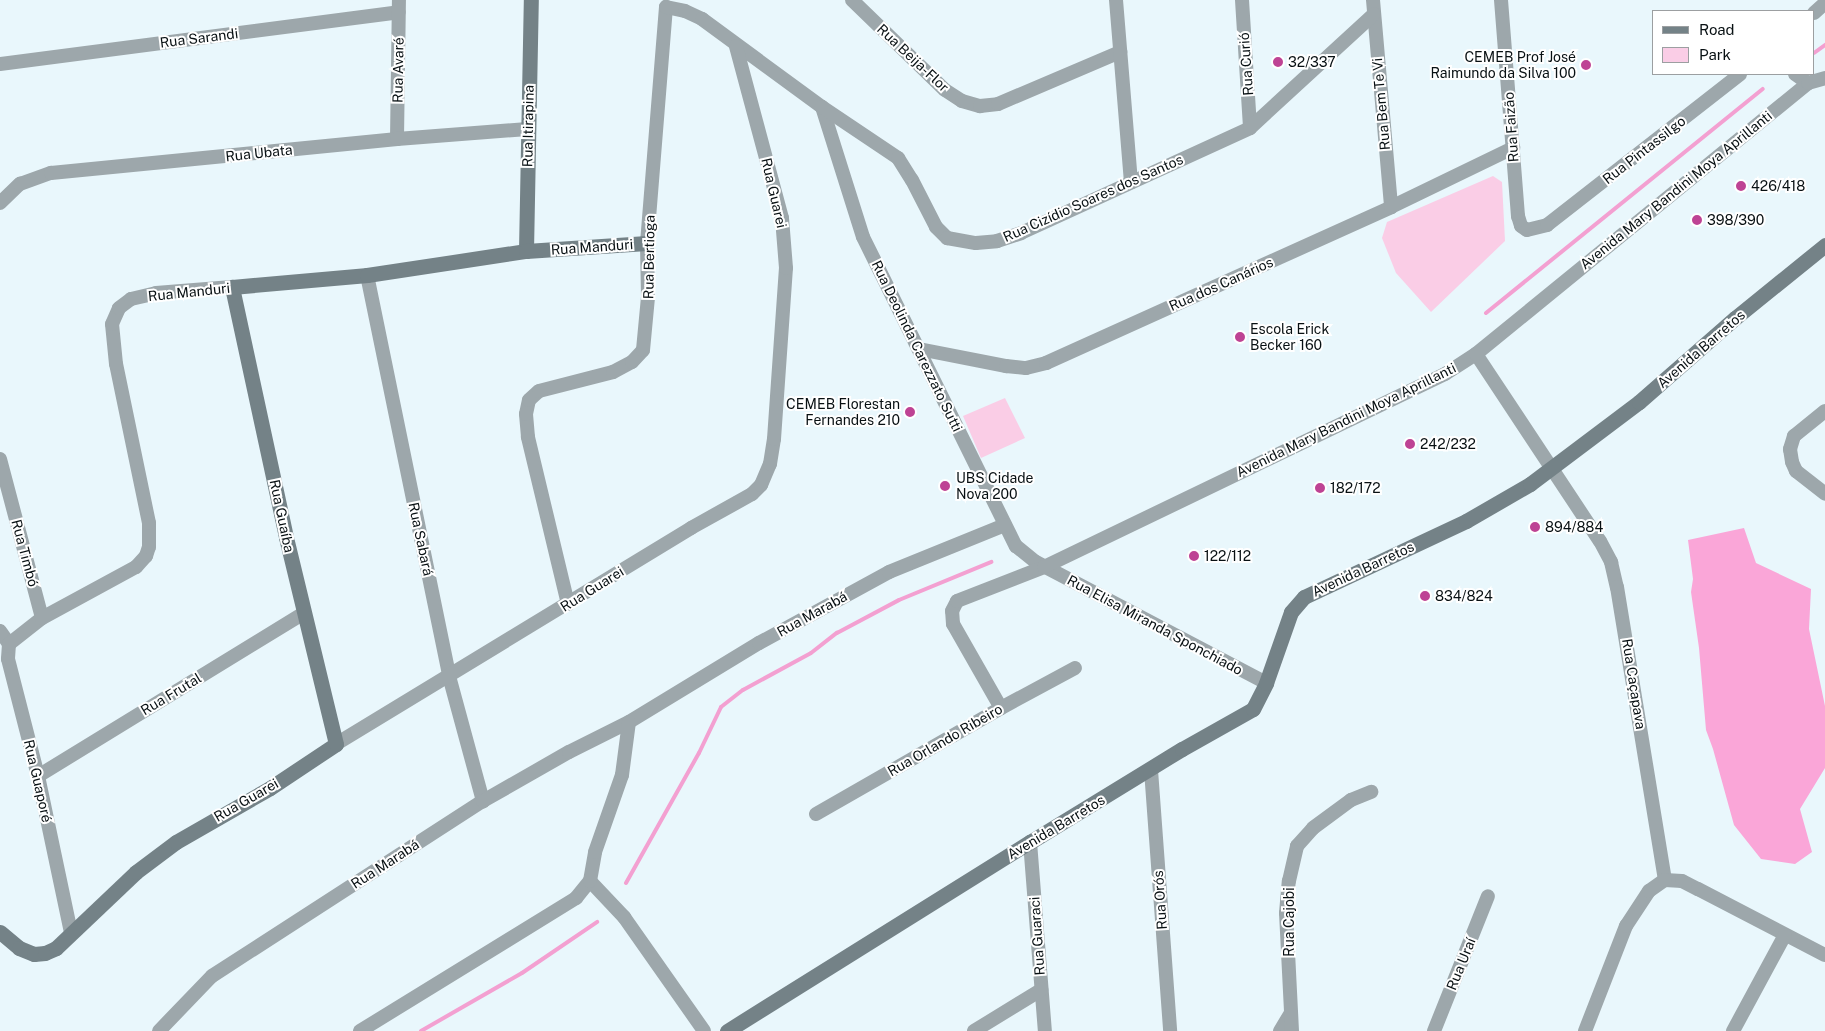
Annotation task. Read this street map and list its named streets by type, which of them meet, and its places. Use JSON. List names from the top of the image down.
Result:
{
  "streets": {
    "street": [
      "Rua Sarandi",
      "Rua Beija-Flor",
      "Rua Curió",
      "Rua Avaré",
      "Rua Bem Te Vi",
      "Rua Itirapina",
      "Rua Faizão",
      "Rua Pintassilgo",
      "Rua Ubata",
      "Avenida Mary Bandini Moya Aprillanti",
      "Rua Guarei",
      "Rua Cizídio Soares dos Santos",
      "Rua Manduri",
      "Rua Bertioga",
      "Rua dos Canários",
      "Rua Deolinda Carezzato Sutti",
      "Avenida Barretos",
      "Rua Guaíba",
      "Rua Sabará",
      "Rua Timbó",
      "Rua Marabá",
      "Rua Elisa Miranda Sponchiado",
      "Rua Caçapava",
      "Rua Frutal",
      "Rua Orlando Ribeiro",
      "Rua Guaporé",
      "Rua Orós",
      "Rua Cajobi",
      "Rua Guaraci",
      "Rua Uraí"
    ]
  },
  "crossings": [
    ["Rua Sarandi", "Rua Avaré"],
    ["Rua Curió", "Rua Cizídio Soares dos Santos"],
    ["Rua Avaré", "Rua Ubata"],
    ["Rua Bem Te Vi", "Rua Cizídio Soares dos Santos"],
    ["Rua Bem Te Vi", "Rua dos Canários"],
    ["Rua Itirapina", "Rua Ubata"],
    ["Rua Itirapina", "Rua Manduri"],
    ["Rua Faizão", "Rua Pintassilgo"],
    ["Rua Faizão", "Rua dos Canários"],
    ["Avenida Mary Bandini Moya Aprillanti", "Rua Deolinda Carezzato Sutti"],
    ["Avenida Mary Bandini Moya Aprillanti", "Rua Elisa Miranda Sponchiado"],
    ["Avenida Mary Bandini Moya Aprillanti", "Rua Caçapava"],
    ["Avenida Mary Bandini Moya Aprillanti", "Rua Orlando Ribeiro"],
    ["Rua Guarei", "Rua Cizídio Soares dos Santos"],
    ["Rua Guarei", "Rua Bertioga"],
    ["Rua Guarei", "Rua Guaíba"],
    ["Rua Guarei", "Rua Sabará"],
    ["Rua Guarei", "Rua Guaporé"],
    ["Rua Cizídio Soares dos Santos", "Rua Bertioga"],
    ["Rua Cizídio Soares dos Santos", "Rua Deolinda Carezzato Sutti"],
    ["Rua Manduri", "Rua Bertioga"],
    ["Rua Manduri", "Rua Guaíba"],
    ["Rua Manduri", "Rua Sabará"],
    ["Rua Manduri", "Rua Timbó"],
    ["Rua Manduri", "Rua Guaporé"],
    ["Rua dos Canários", "Rua Deolinda Carezzato Sutti"],
    ["Rua Deolinda Carezzato Sutti", "Rua Marabá"],
    ["Rua Deolinda Carezzato Sutti", "Rua Elisa Miranda Sponchiado"],
    ["Avenida Barretos", "Rua Elisa Miranda Sponchiado"],
    ["Avenida Barretos", "Rua Caçapava"],
    ["Avenida Barretos", "Rua Orós"],
    ["Avenida Barretos", "Rua Guaraci"],
    ["Rua Guaíba", "Rua Frutal"],
    ["Rua Sabará", "Rua Marabá"],
    ["Rua Frutal", "Rua Guaporé"]
  ],
  "places": [
    "32/337",
    "CEMEB Prof José Raimundo da Silva 100",
    "426/418",
    "398/390",
    "Escola Erick Becker 160",
    "CEMEB Florestan Fernandes 210",
    "242/232",
    "UBS Cidade Nova 200",
    "182/172",
    "894/884",
    "122/112",
    "834/824"
  ],
  "legend": ["Road", "Park"]
}
